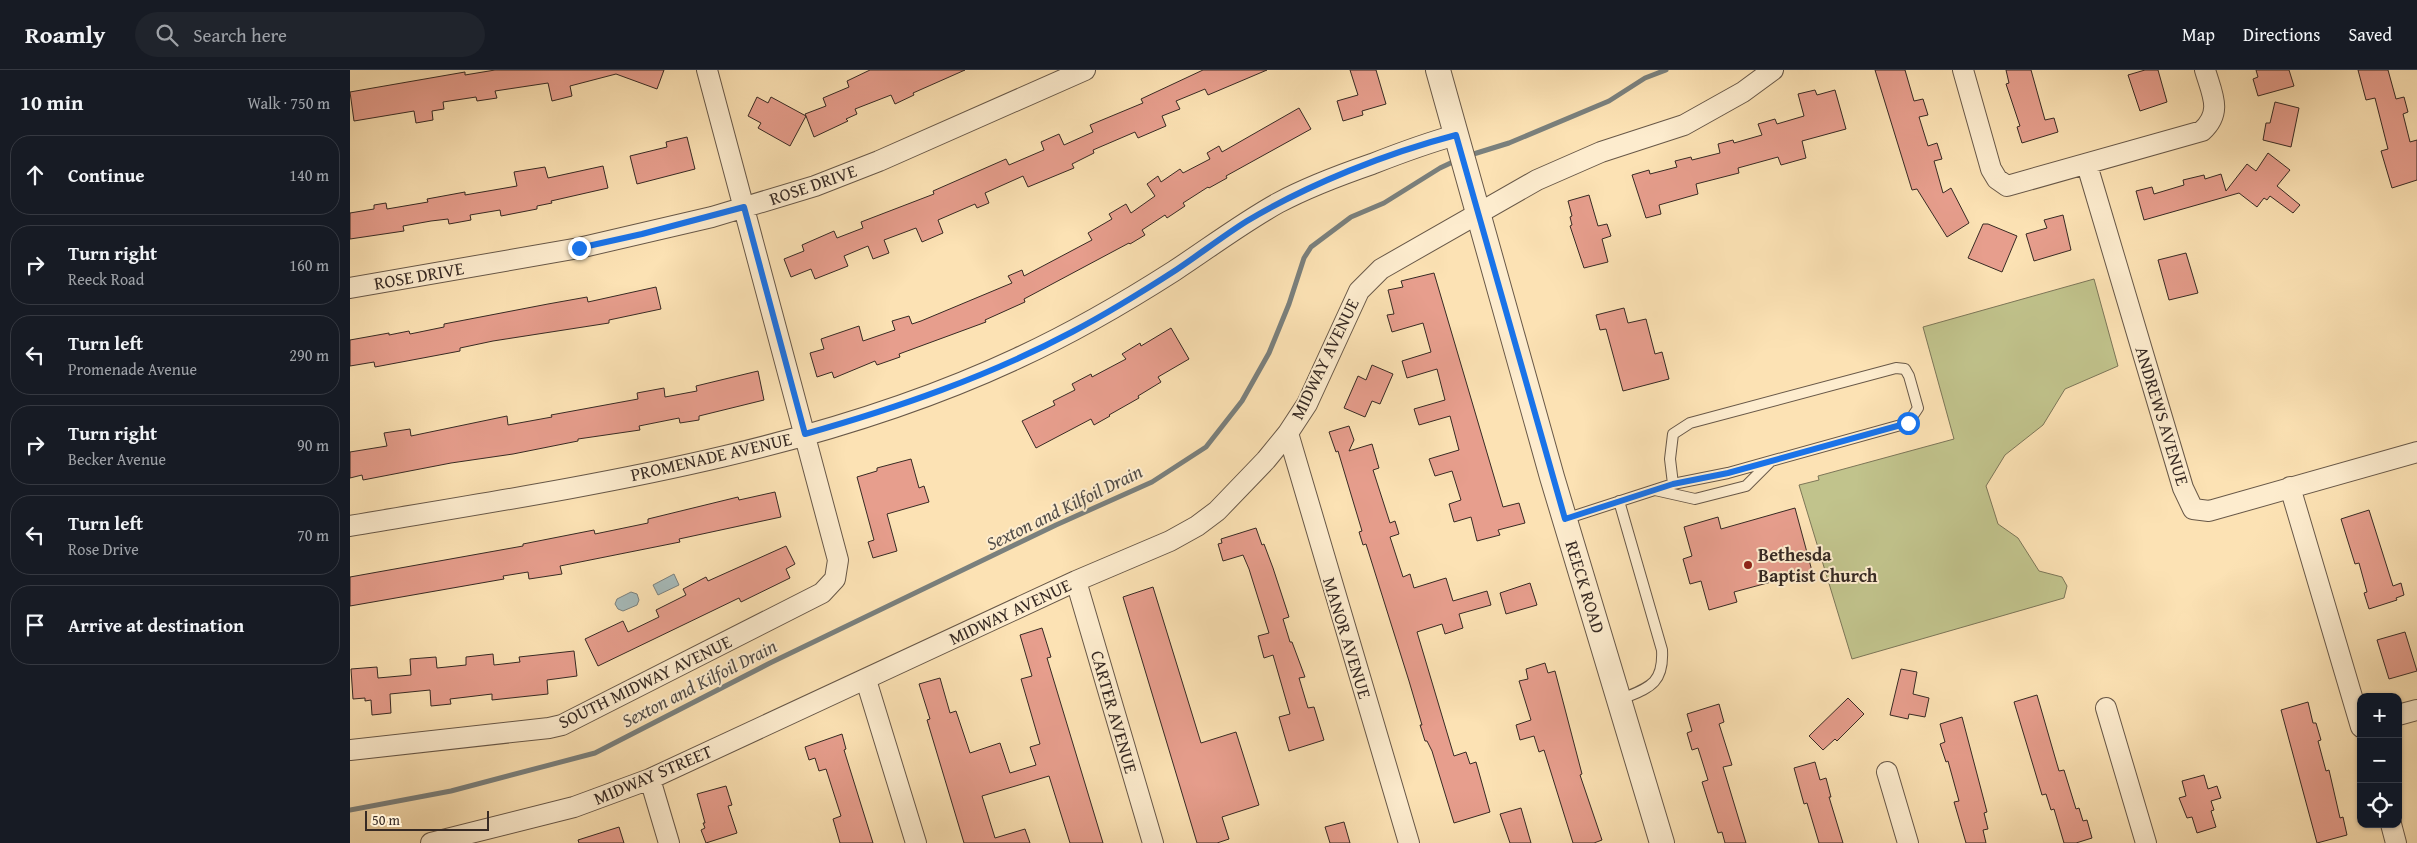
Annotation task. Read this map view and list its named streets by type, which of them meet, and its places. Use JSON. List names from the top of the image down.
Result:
{
  "streets": {
    "street": [
      "ROSE DRIVE",
      "MIDWAY AVENUE",
      "ANDREWS AVENUE",
      "PROMENADE AVENUE",
      "REECK ROAD",
      "MANOR AVENUE",
      "SOUTH MIDWAY AVENUE",
      "CARTER AVENUE",
      "MIDWAY STREET"
    ]
  },
  "crossings": [
    ["MIDWAY AVENUE", "REECK ROAD"],
    ["MIDWAY AVENUE", "MANOR AVENUE"],
    ["MIDWAY AVENUE", "CARTER AVENUE"],
    ["MIDWAY AVENUE", "MIDWAY STREET"],
    ["PROMENADE AVENUE", "REECK ROAD"],
    ["PROMENADE AVENUE", "SOUTH MIDWAY AVENUE"]
  ],
  "water": ["Sexton and Kilfoil Drain"],
  "places": ["Bethesda Baptist Church"],
  "scale_bar": "50 m",
  "page": {
    "header": "Roamly",
    "search": "Search here",
    "nav": ["Map", "Directions", "Saved"],
    "heading": ["10 min", "Walk · 750 m"],
    "list": [
      ["Continue", "140 m"],
      ["Turn right", "Reeck Road", "160 m"],
      ["Turn left", "Promenade Avenue", "290 m"],
      ["Turn right", "Becker Avenue", "90 m"],
      ["Turn left", "Rose Drive", "70 m"],
      "Arrive at destination"
    ],
    "map_buttons": ["+", "−"],
    "scale": "50 m"
  }
}
